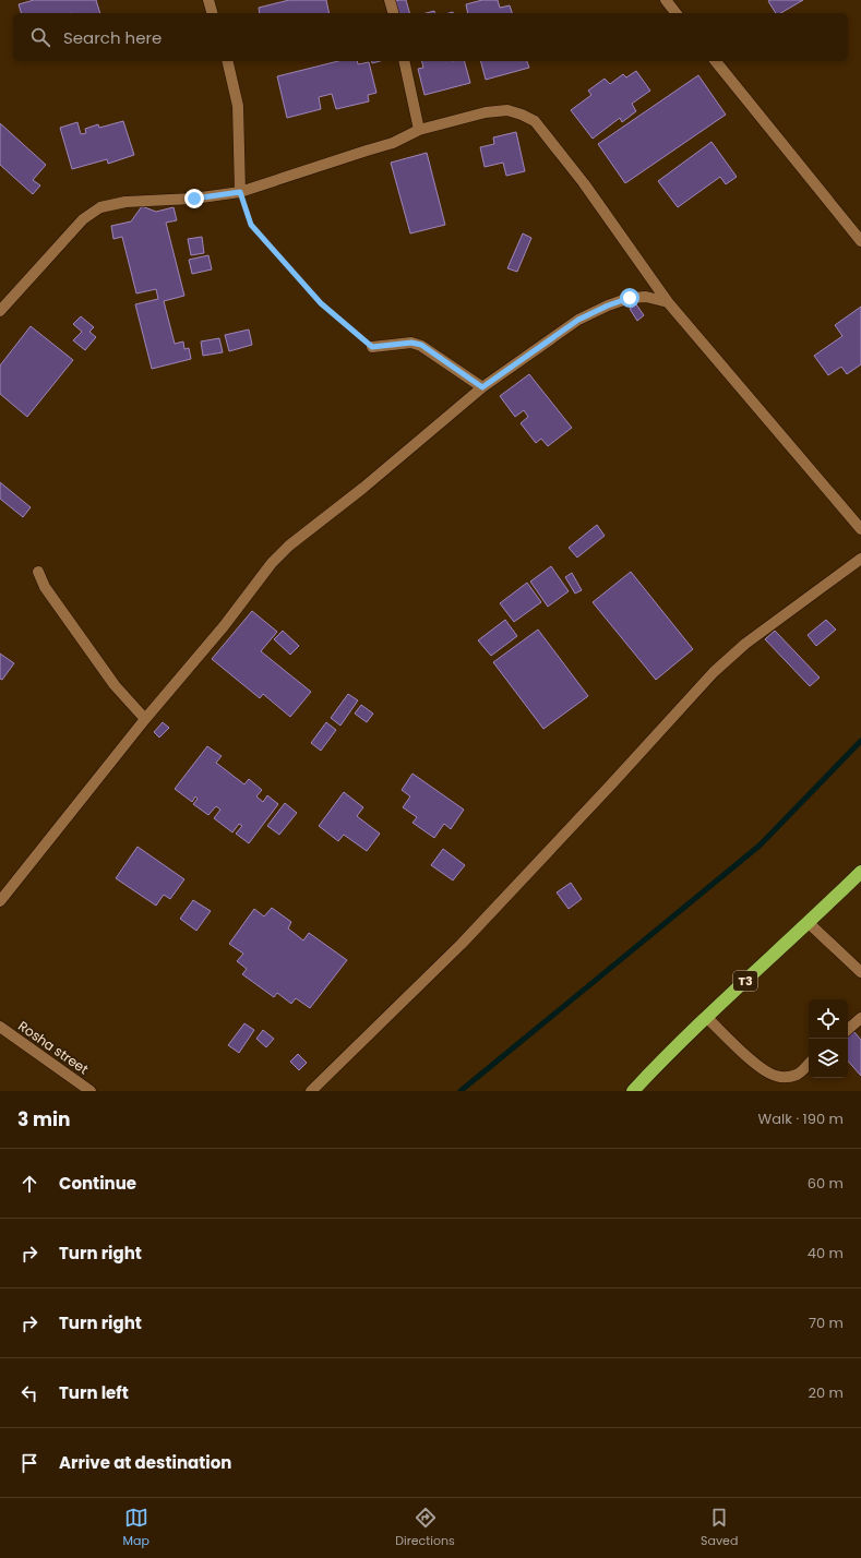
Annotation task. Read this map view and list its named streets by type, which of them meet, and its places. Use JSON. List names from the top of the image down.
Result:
{
  "streets": {
    "highway": ["T3"],
    "street": ["Rosha street"]
  },
  "page": {
    "search": "Search here",
    "heading": ["3 min", "Walk · 190 m"],
    "list": [
      ["Continue", "60 m"],
      ["Turn right", "40 m"],
      ["Turn right", "70 m"],
      ["Turn left", "20 m"],
      "Arrive at destination"
    ],
    "nav": ["Map", "Directions", "Saved"]
  }
}
